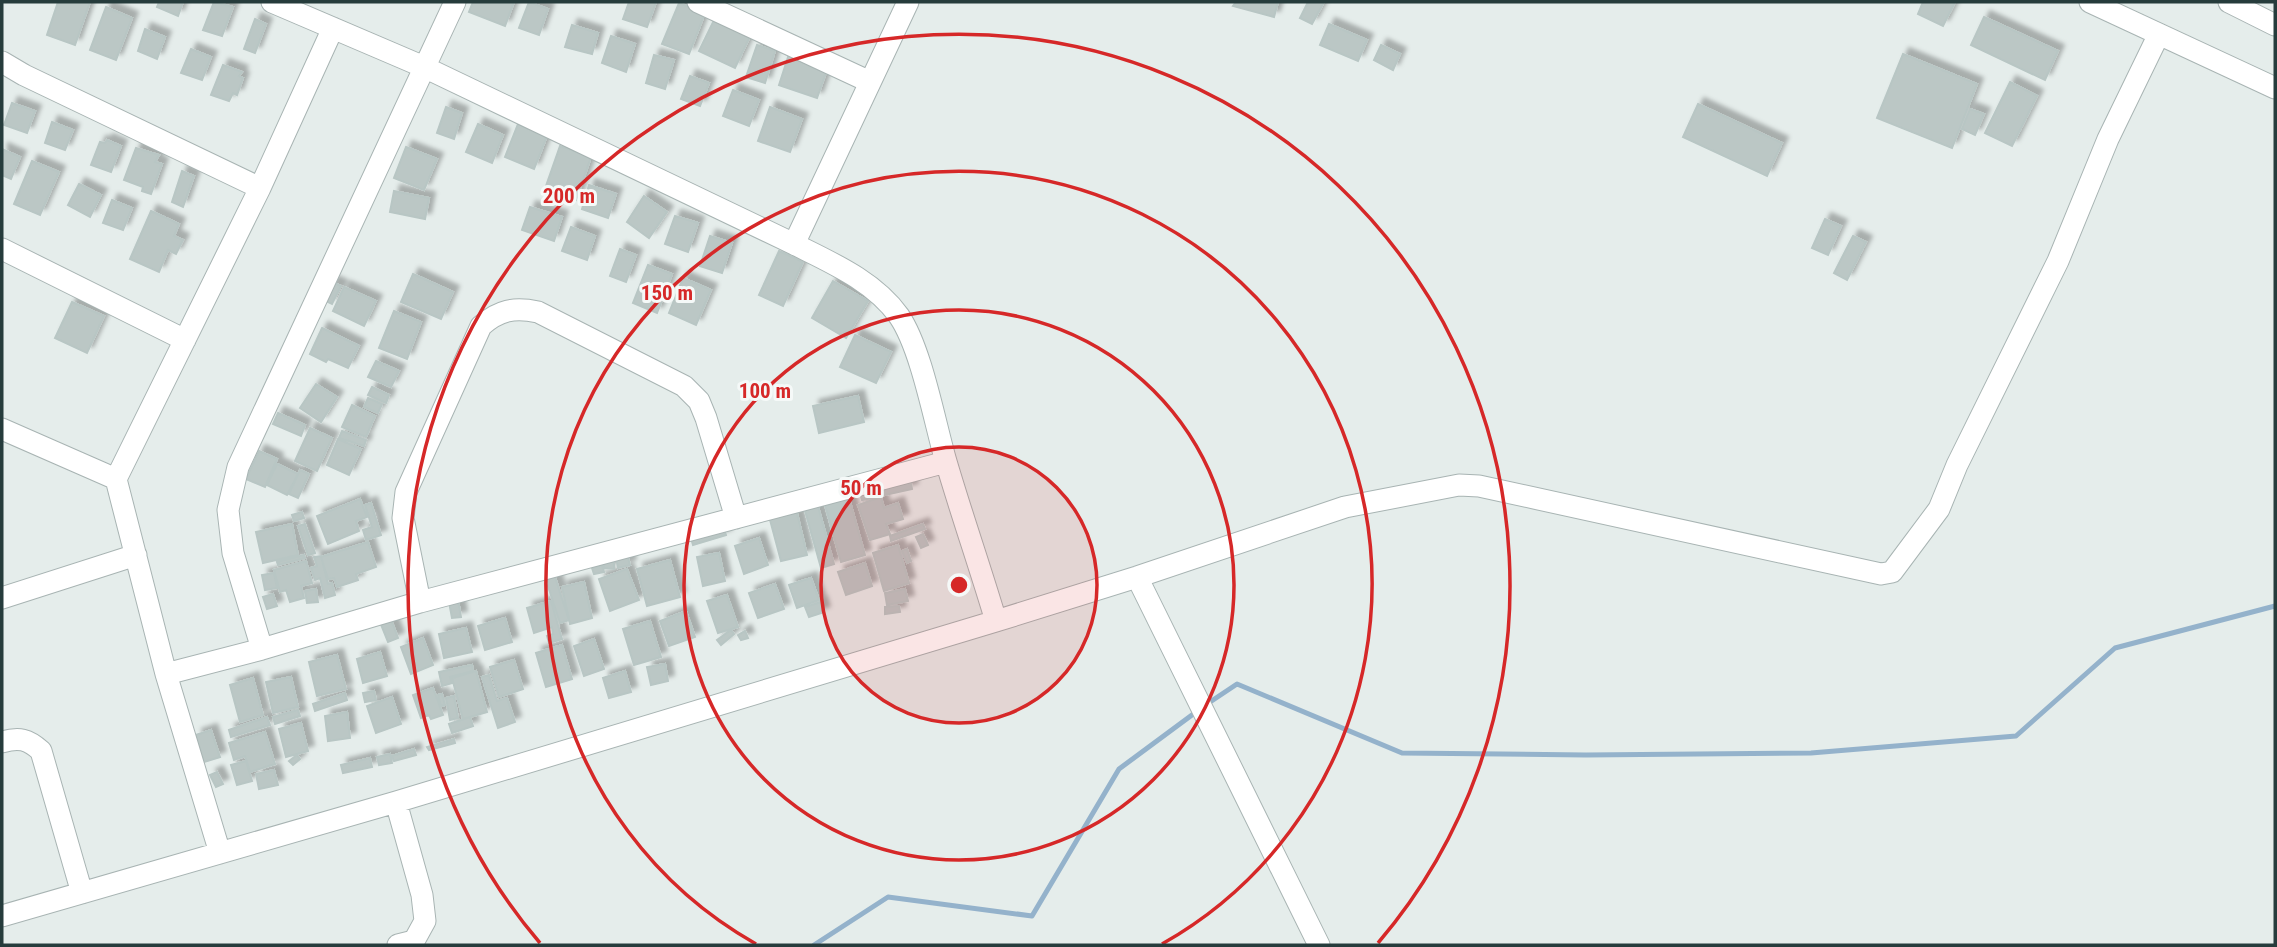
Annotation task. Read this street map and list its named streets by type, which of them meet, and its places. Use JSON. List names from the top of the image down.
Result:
{
  "rings": [
    "200 m",
    "150 m",
    "100 m",
    "50 m"
  ]
}
